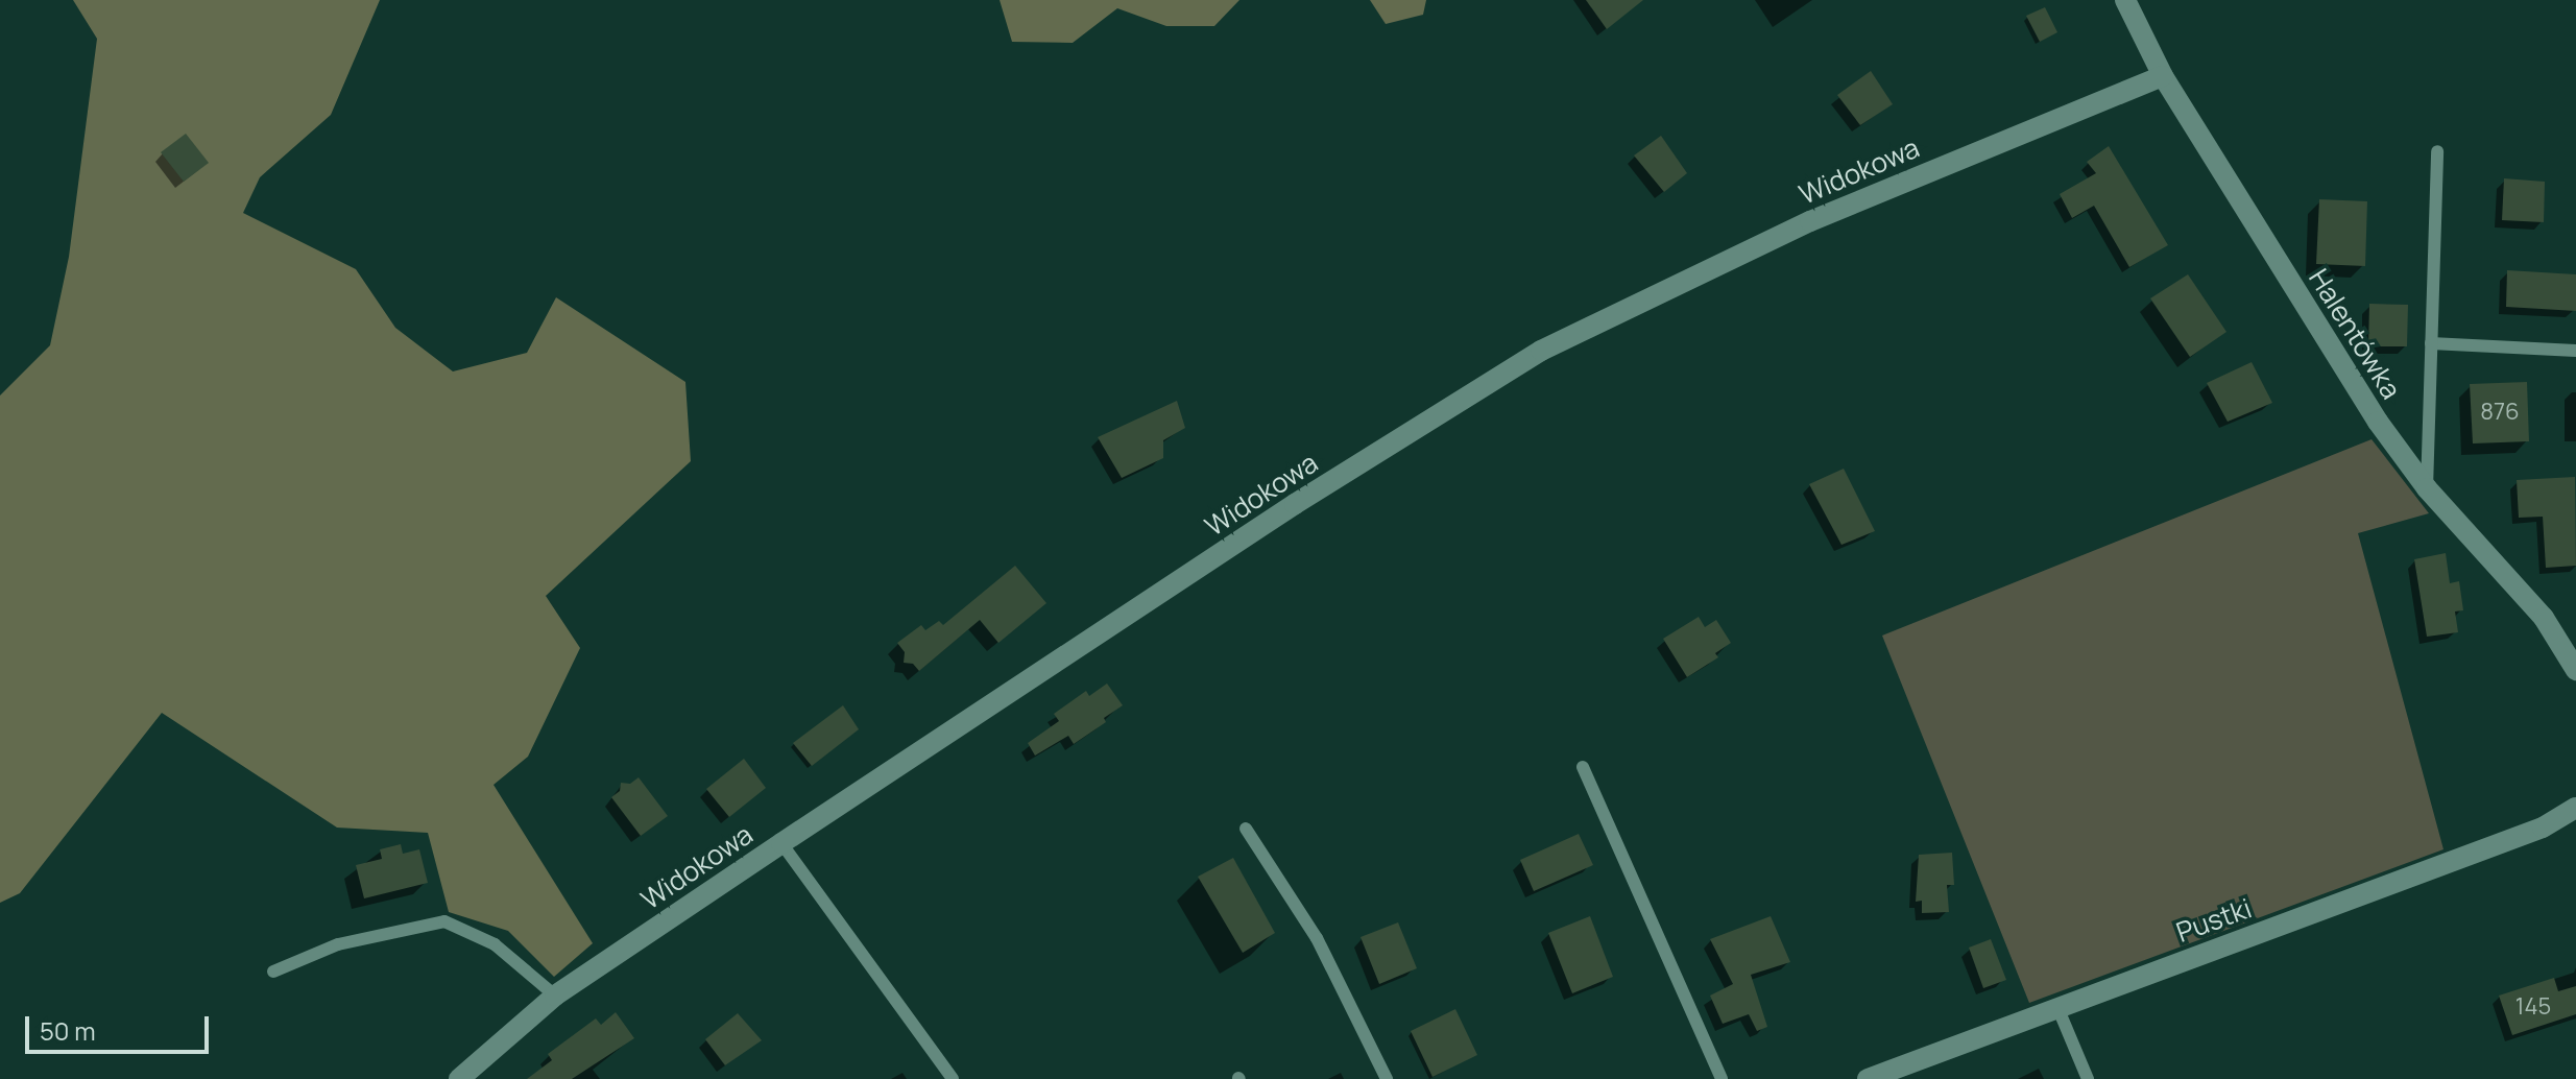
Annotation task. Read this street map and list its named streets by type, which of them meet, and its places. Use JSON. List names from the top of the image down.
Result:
{
  "streets": {
    "street": ["Widokowa", "Halentówka", "Pustki"]
  },
  "crossings": [
    ["Widokowa", "Halentówka"]
  ],
  "house_numbers": ["876", "145"],
  "scale_bar": "50 m"
}
